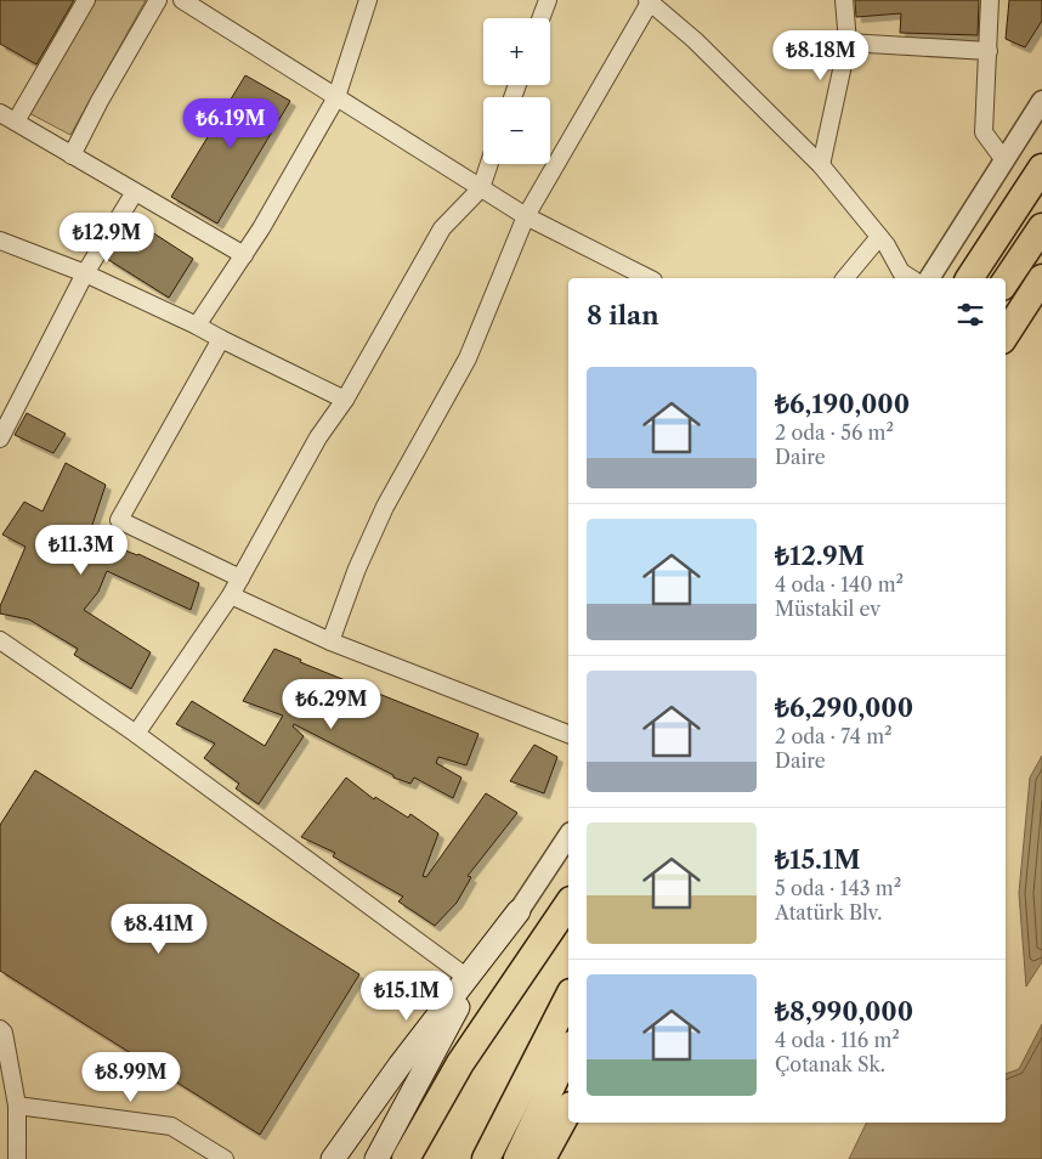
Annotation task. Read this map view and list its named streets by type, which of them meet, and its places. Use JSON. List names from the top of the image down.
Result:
{
  "page": {
    "map_buttons": ["+", "−"],
    "price": [
      "₺8.18M",
      "₺6.19M",
      "₺12.9M",
      "₺11.3M",
      "₺6.29M",
      "₺8.41M",
      "₺15.1M",
      "₺8.99M"
    ],
    "heading": "8 ilan",
    "list": [
      {
        "name": "₺6,190,000",
        "note": "2 oda · 56 m² · Daire"
      },
      {
        "name": "₺12.9M",
        "note": "4 oda · 140 m² · Müstakil ev"
      },
      {
        "name": "₺6,290,000",
        "note": "2 oda · 74 m² · Daire"
      },
      {
        "name": "₺15.1M",
        "note": "5 oda · 143 m² · Atatürk Blv."
      },
      {
        "name": "₺8,990,000",
        "note": "4 oda · 116 m² · Çotanak Sk."
      }
    ]
  }
}
